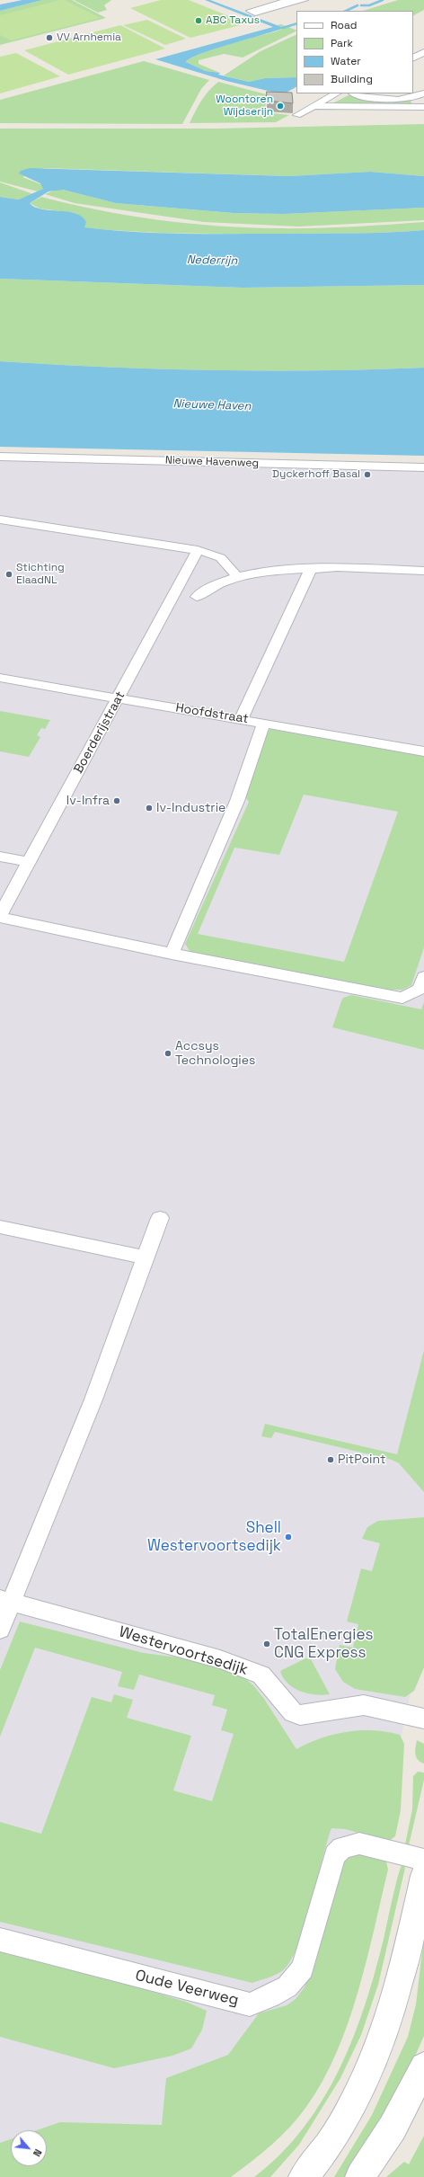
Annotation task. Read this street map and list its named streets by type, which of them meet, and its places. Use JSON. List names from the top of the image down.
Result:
{
  "streets": {
    "street": [
      "Nieuwe Havenweg",
      "Hoofdstraat",
      "Boerderijstraat",
      "Westervoortsedijk",
      "Oude Veerweg"
    ]
  },
  "crossings": [
    ["Hoofdstraat", "Boerderijstraat"]
  ],
  "water": ["Nederrijn", "Nieuwe Haven"],
  "places": [
    "ABC Taxus",
    "VV Arnhemia",
    "Woontoren Wijdserijn",
    "Dyckerhoff Basal",
    "Stichting ElaadNL",
    "Iv-Infra",
    "Iv-Industrie",
    "Accsys Technologies",
    "PitPoint",
    "Shell Westervoortsedijk",
    "TotalEnergies CNG Express"
  ],
  "legend": [
    "Road",
    "Park",
    "Water",
    "Building"
  ],
  "north": "bottom right"
}
